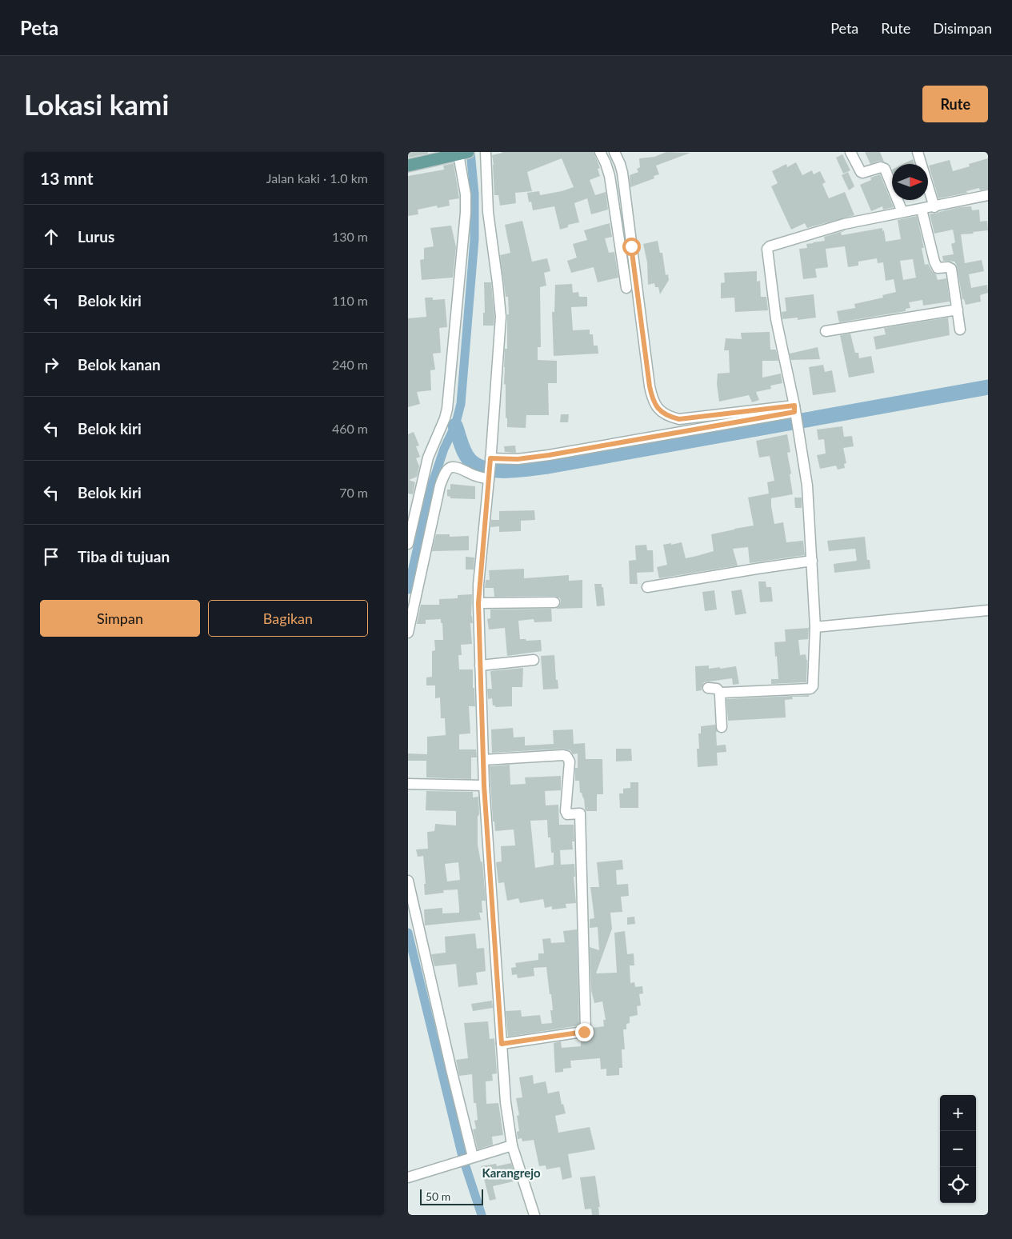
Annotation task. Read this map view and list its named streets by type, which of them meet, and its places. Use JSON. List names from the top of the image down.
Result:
{
  "districts": ["Karangrejo"],
  "scale_bar": "50 m",
  "north": "right",
  "page": {
    "header": "Peta",
    "nav": ["Peta", "Rute", "Disimpan"],
    "buttons": [
      "Rute",
      ["Simpan", "Bagikan"]
    ],
    "title": "Lokasi kami",
    "heading": ["13 mnt", "Jalan kaki · 1.0 km"],
    "list": [
      ["Lurus", "130 m"],
      ["Belok kiri", "110 m"],
      ["Belok kanan", "240 m"],
      ["Belok kiri", "460 m"],
      ["Belok kiri", "70 m"],
      "Tiba di tujuan"
    ],
    "map_buttons": ["+", "−"],
    "scale": "50 m"
  }
}
